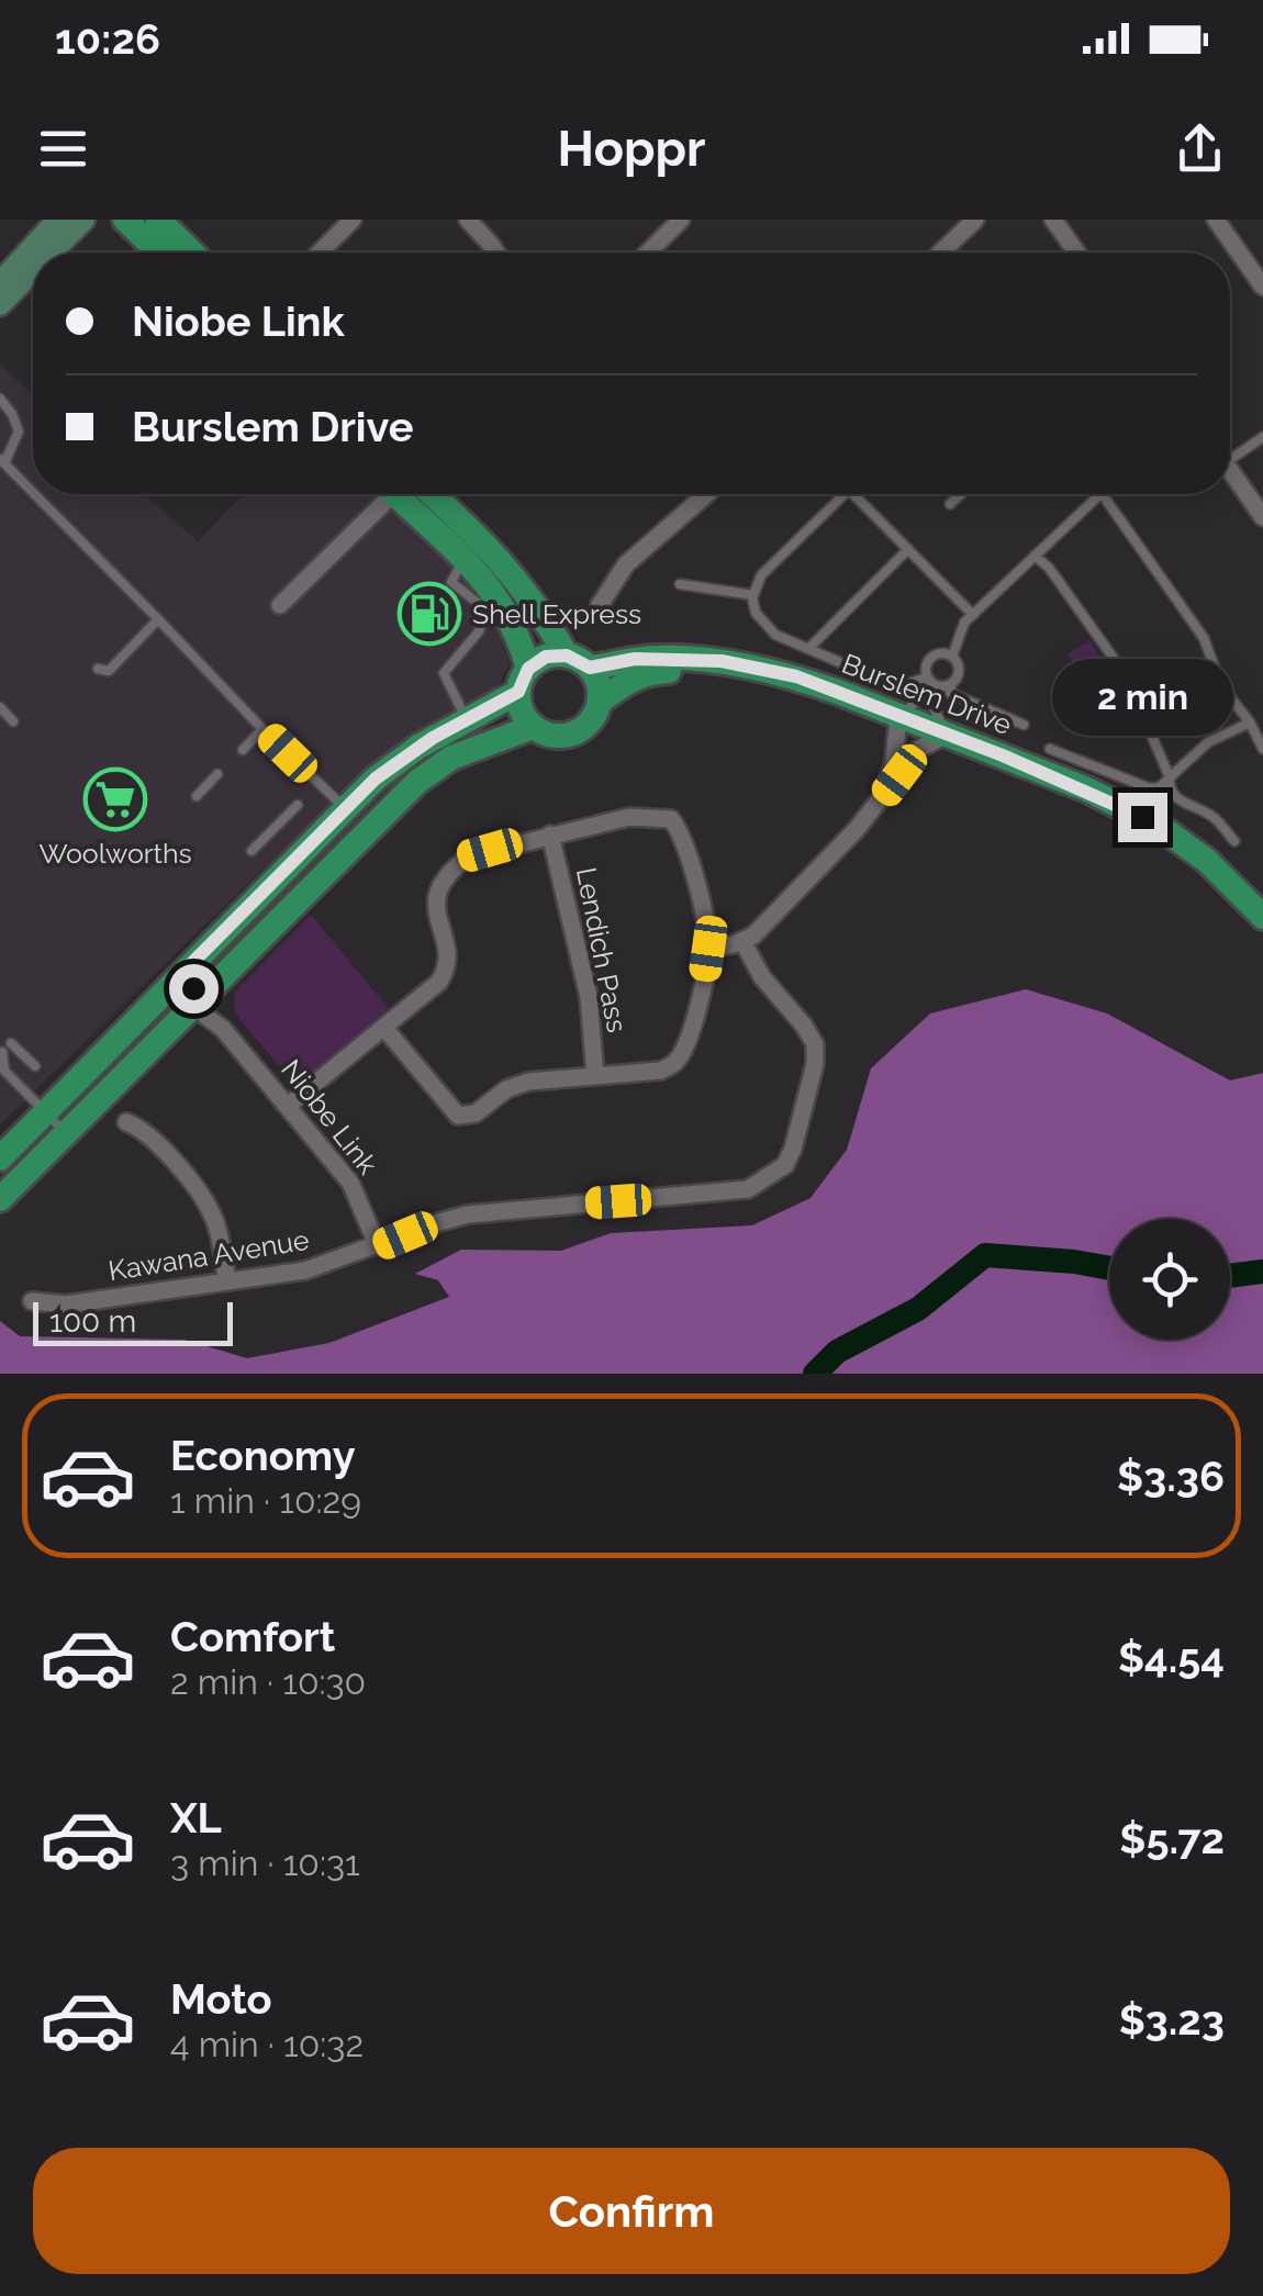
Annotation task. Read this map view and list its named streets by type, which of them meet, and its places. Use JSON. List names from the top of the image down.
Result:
{
  "streets": {
    "main road": ["Burslem Drive"],
    "street": ["Lendich Pass", "Niobe Link", "Kawana Avenue"]
  },
  "crossings": [
    ["Burslem Drive", "Niobe Link"],
    ["Niobe Link", "Kawana Avenue"]
  ],
  "places": {
    "fuel station": ["Shell Express"],
    "supermarket": ["Woolworths"]
  },
  "scale_bar": "100 m",
  "page": {
    "status": "10:26",
    "header": "Hoppr",
    "banner": ["Niobe Link", "Burslem Drive"],
    "bubble": "2 min",
    "scale": "100 m",
    "list": [
      {
        "name": "Economy",
        "note": "1 min · 10:29",
        "value": "$3.36"
      },
      {
        "name": "Comfort",
        "note": "2 min · 10:30",
        "value": "$4.54"
      },
      {
        "name": "XL",
        "note": "3 min · 10:31",
        "value": "$5.72"
      },
      {
        "name": "Moto",
        "note": "4 min · 10:32",
        "value": "$3.23"
      }
    ],
    "buttons": "Confirm"
  }
}
